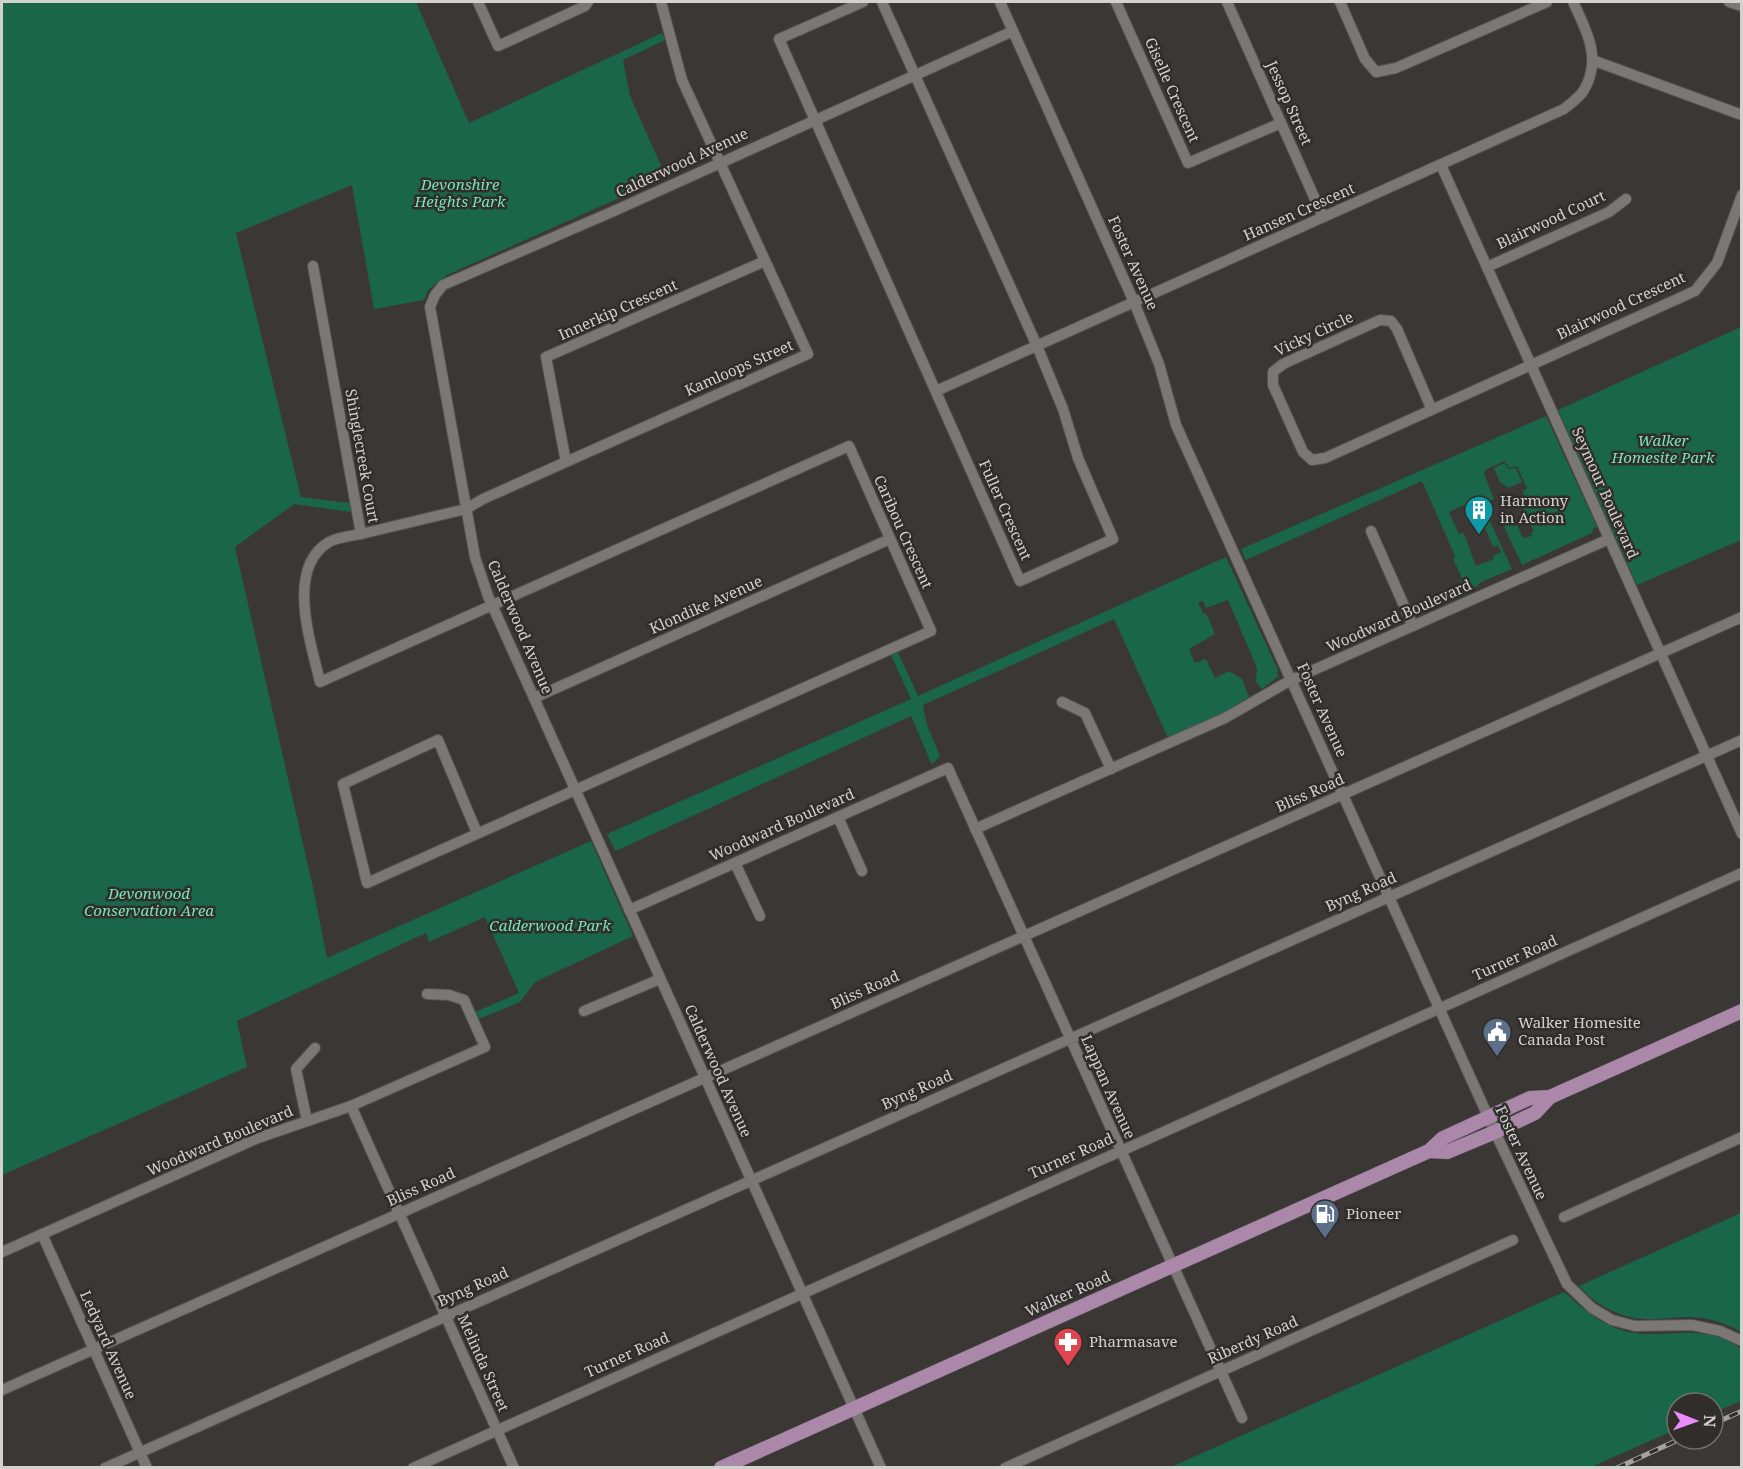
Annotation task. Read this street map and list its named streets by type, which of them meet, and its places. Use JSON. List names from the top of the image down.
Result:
{
  "streets": {
    "main road": ["Walker Road"],
    "street": [
      "Giselle Crescent",
      "Jessop Street",
      "Calderwood Avenue",
      "Hansen Crescent",
      "Blairwood Court",
      "Foster Avenue",
      "Blairwood Crescent",
      "Innerkip Crescent",
      "Vicky Circle",
      "Kamloops Street",
      "Shinglecreek Court",
      "Seymour Boulevard",
      "Fuller Crescent",
      "Caribou Crescent",
      "Klondike Avenue",
      "Woodward Boulevard",
      "Bliss Road",
      "Byng Road",
      "Turner Road",
      "Lappan Avenue",
      "Riberdy Road",
      "Ledyard Avenue",
      "Melinda Street"
    ]
  },
  "crossings": [
    ["Giselle Crescent", "Jessop Street"],
    ["Jessop Street", "Hansen Crescent"],
    ["Calderwood Avenue", "Foster Avenue"],
    ["Calderwood Avenue", "Kamloops Street"],
    ["Calderwood Avenue", "Shinglecreek Court"],
    ["Calderwood Avenue", "Fuller Crescent"],
    ["Calderwood Avenue", "Caribou Crescent"],
    ["Calderwood Avenue", "Klondike Avenue"],
    ["Calderwood Avenue", "Woodward Boulevard"],
    ["Calderwood Avenue", "Bliss Road"],
    ["Calderwood Avenue", "Byng Road"],
    ["Calderwood Avenue", "Turner Road"],
    ["Calderwood Avenue", "Walker Road"],
    ["Hansen Crescent", "Foster Avenue"],
    ["Hansen Crescent", "Seymour Boulevard"],
    ["Hansen Crescent", "Fuller Crescent"],
    ["Blairwood Court", "Seymour Boulevard"],
    ["Foster Avenue", "Woodward Boulevard"],
    ["Foster Avenue", "Bliss Road"],
    ["Foster Avenue", "Byng Road"],
    ["Foster Avenue", "Turner Road"],
    ["Foster Avenue", "Walker Road"],
    ["Blairwood Crescent", "Vicky Circle"],
    ["Blairwood Crescent", "Seymour Boulevard"],
    ["Innerkip Crescent", "Kamloops Street"],
    ["Vicky Circle", "Seymour Boulevard"],
    ["Kamloops Street", "Shinglecreek Court"],
    ["Shinglecreek Court", "Caribou Crescent"],
    ["Seymour Boulevard", "Woodward Boulevard"],
    ["Seymour Boulevard", "Bliss Road"],
    ["Seymour Boulevard", "Byng Road"],
    ["Caribou Crescent", "Klondike Avenue"],
    ["Woodward Boulevard", "Lappan Avenue"],
    ["Woodward Boulevard", "Ledyard Avenue"],
    ["Woodward Boulevard", "Melinda Street"],
    ["Bliss Road", "Lappan Avenue"],
    ["Bliss Road", "Ledyard Avenue"],
    ["Bliss Road", "Melinda Street"],
    ["Byng Road", "Lappan Avenue"],
    ["Byng Road", "Ledyard Avenue"],
    ["Byng Road", "Melinda Street"],
    ["Turner Road", "Lappan Avenue"],
    ["Turner Road", "Melinda Street"],
    ["Lappan Avenue", "Walker Road"],
    ["Lappan Avenue", "Riberdy Road"]
  ],
  "parks": [
    "Devonshire Heights Park",
    "Walker Homesite Park",
    "Devonwood Conservation Area",
    "Calderwood Park"
  ],
  "places": {
    "building": ["Harmony in Action"],
    "public building": ["Walker Homesite Canada Post"],
    "fuel station": ["Pioneer"],
    "pharmacy": ["Pharmasave"]
  },
  "north": "right"
}
